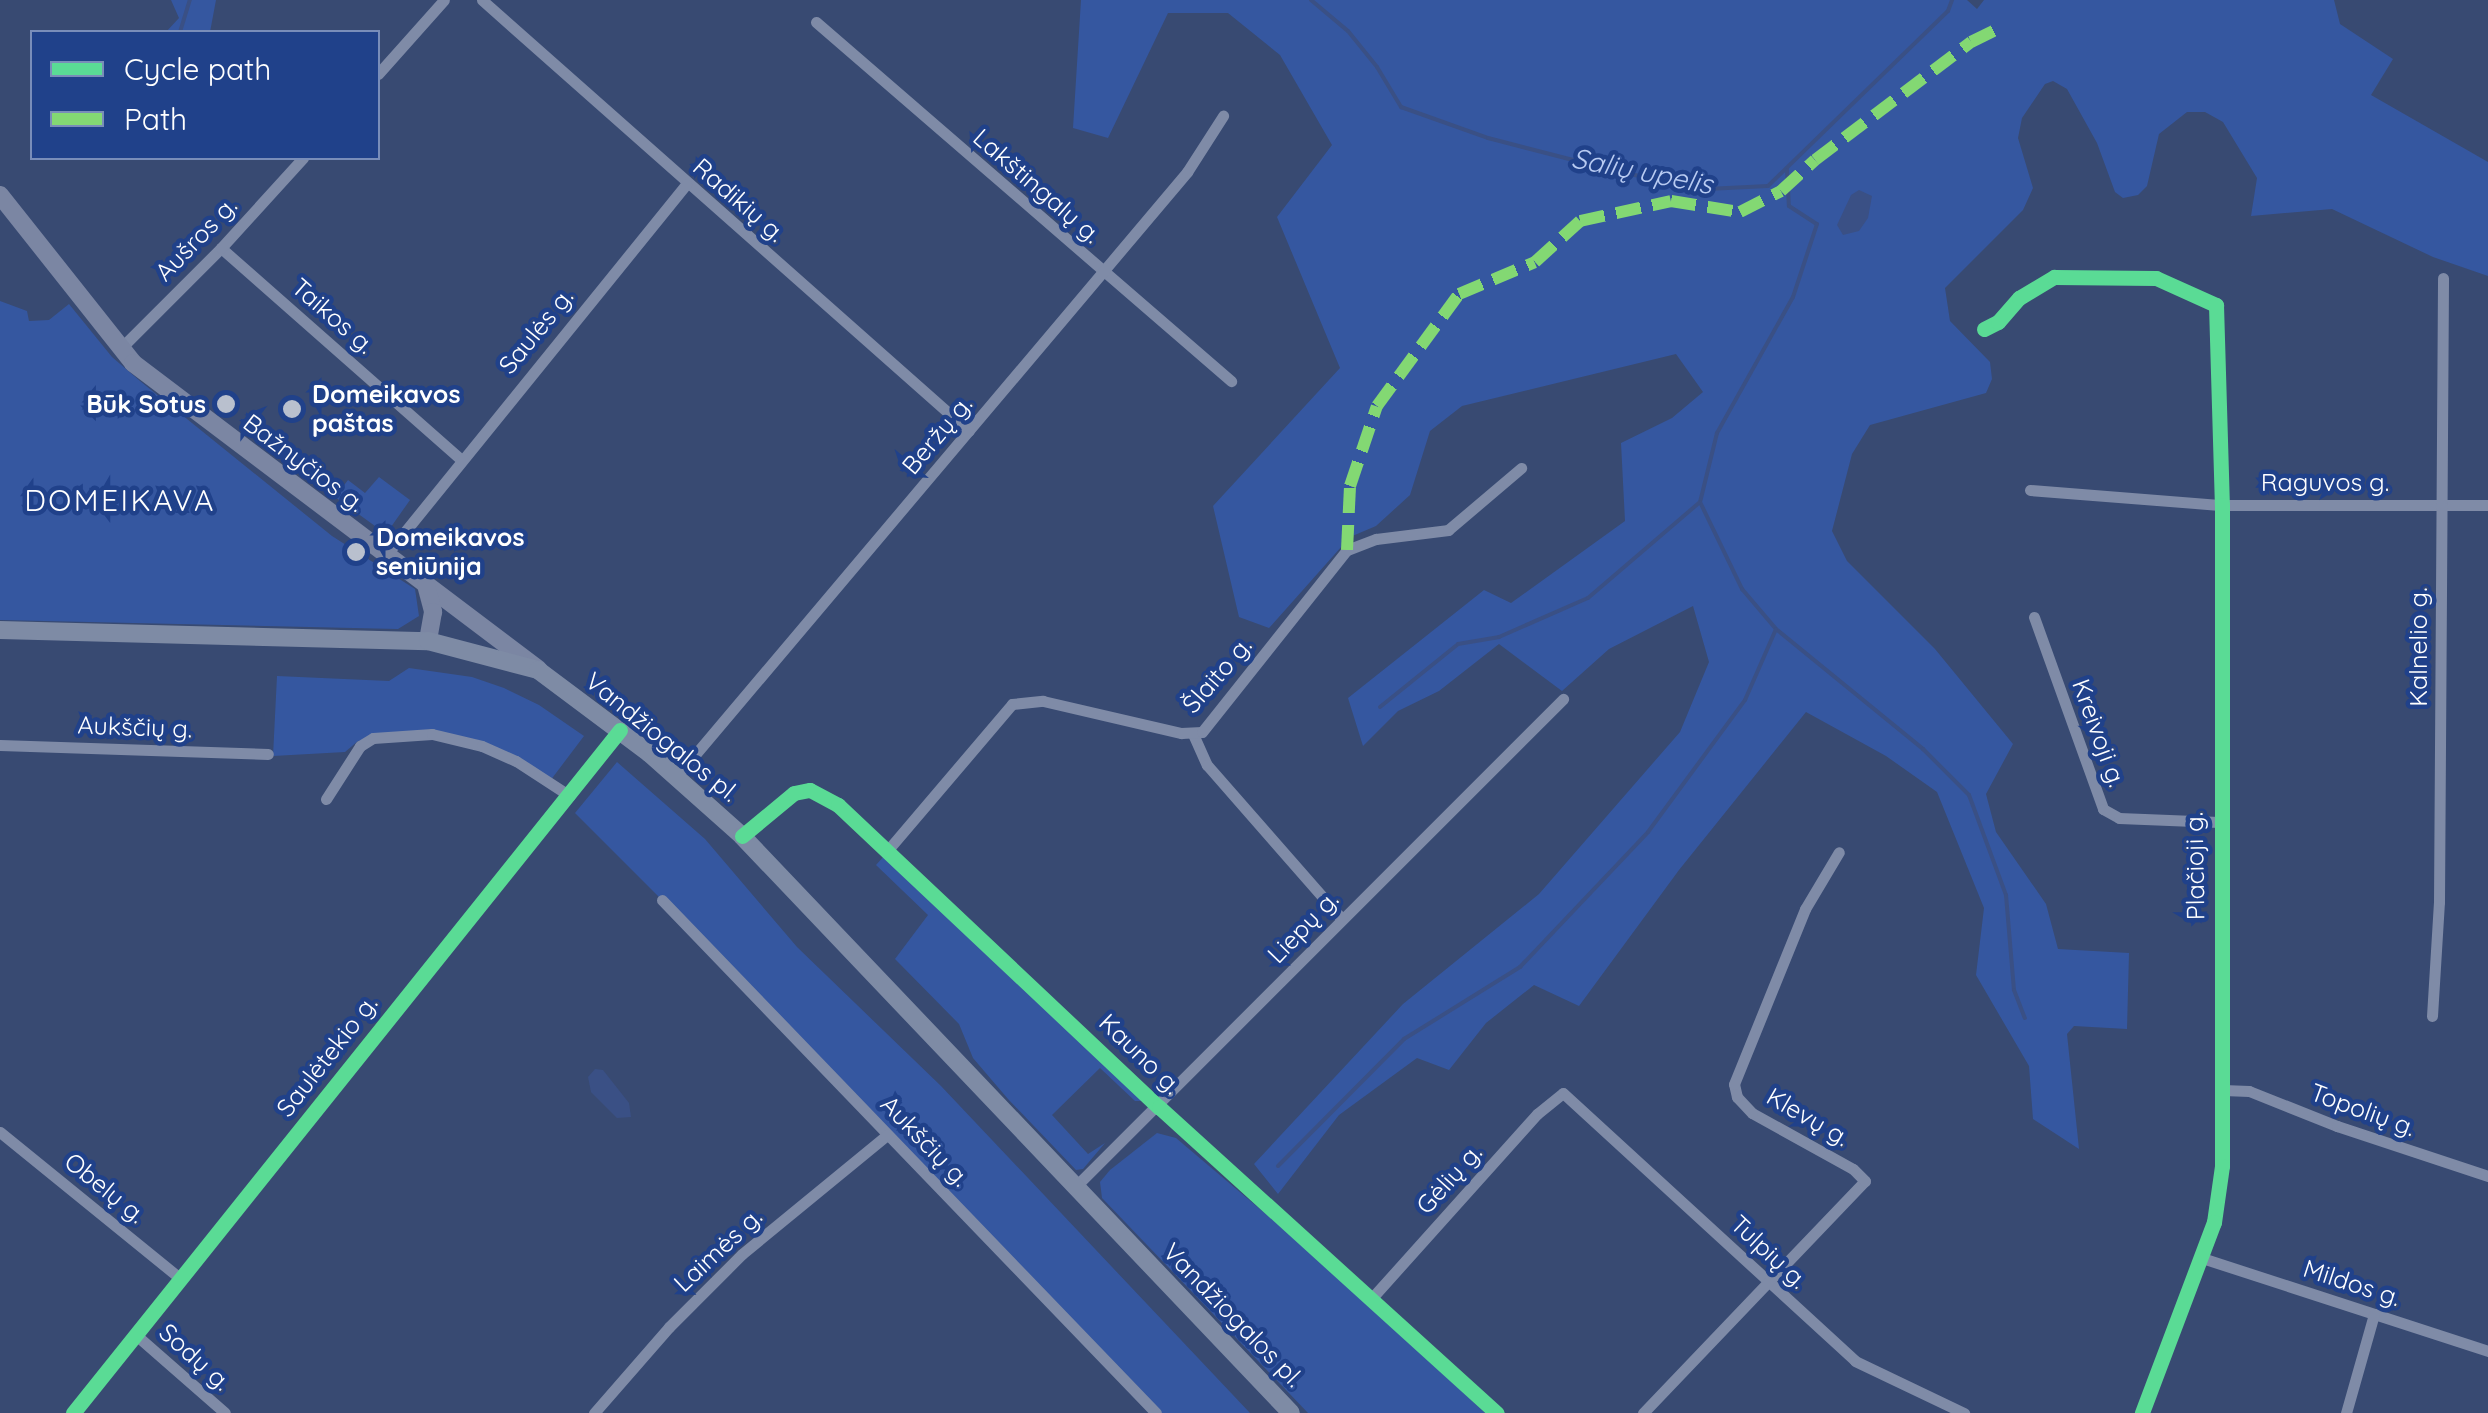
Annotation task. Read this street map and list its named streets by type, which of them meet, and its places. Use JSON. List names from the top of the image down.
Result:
{
  "streets": {
    "main road": ["Bažnyčios g.", "Vandžiogalos pl."],
    "street": [
      "Lakštingalų g.",
      "Radikių g.",
      "Aušros g.",
      "Taikos g.",
      "Saulės g.",
      "Beržų g.",
      "Raguvos g.",
      "Kalnelio g.",
      "Šlaito g.",
      "Aukščių g.",
      "Kreivoji g.",
      "Plačioji g.",
      "Liepų g.",
      "Kauno g.",
      "Saulėtekio g.",
      "Topolių g.",
      "Klevų g.",
      "Gėlių g.",
      "Obelų g.",
      "Laimės g.",
      "Tulpių g.",
      "Mildos g.",
      "Sodų g."
    ]
  },
  "crossings": [
    ["Lakštingalų g.", "Beržų g."],
    ["Radikių g.", "Saulės g."],
    ["Radikių g.", "Beržų g."],
    ["Aušros g.", "Taikos g."],
    ["Aušros g.", "Bažnyčios g."],
    ["Taikos g.", "Saulės g."],
    ["Saulės g.", "Bažnyčios g."],
    ["Beržų g.", "Vandžiogalos pl."],
    ["Bažnyčios g.", "Vandžiogalos pl."],
    ["Raguvos g.", "Kalnelio g."],
    ["Raguvos g.", "Plačioji g."],
    ["Šlaito g.", "Kauno g."],
    ["Aukščių g.", "Laimės g."],
    ["Kreivoji g.", "Plačioji g."],
    ["Vandžiogalos pl.", "Liepų g."],
    ["Vandžiogalos pl.", "Kauno g."],
    ["Vandžiogalos pl.", "Saulėtekio g."],
    ["Plačioji g.", "Topolių g."],
    ["Plačioji g.", "Mildos g."],
    ["Liepų g.", "Kauno g."],
    ["Kauno g.", "Gėlių g."],
    ["Saulėtekio g.", "Obelų g."],
    ["Saulėtekio g.", "Sodų g."],
    ["Klevų g.", "Tulpių g."],
    ["Gėlių g.", "Tulpių g."]
  ],
  "districts": ["DOMEIKAVA"],
  "water": ["Salių upelis"],
  "places": ["Būk Sotus", "Domeikavos paštas", "Domeikavos seniūnija"],
  "legend": ["Cycle path", "Path"]
}
